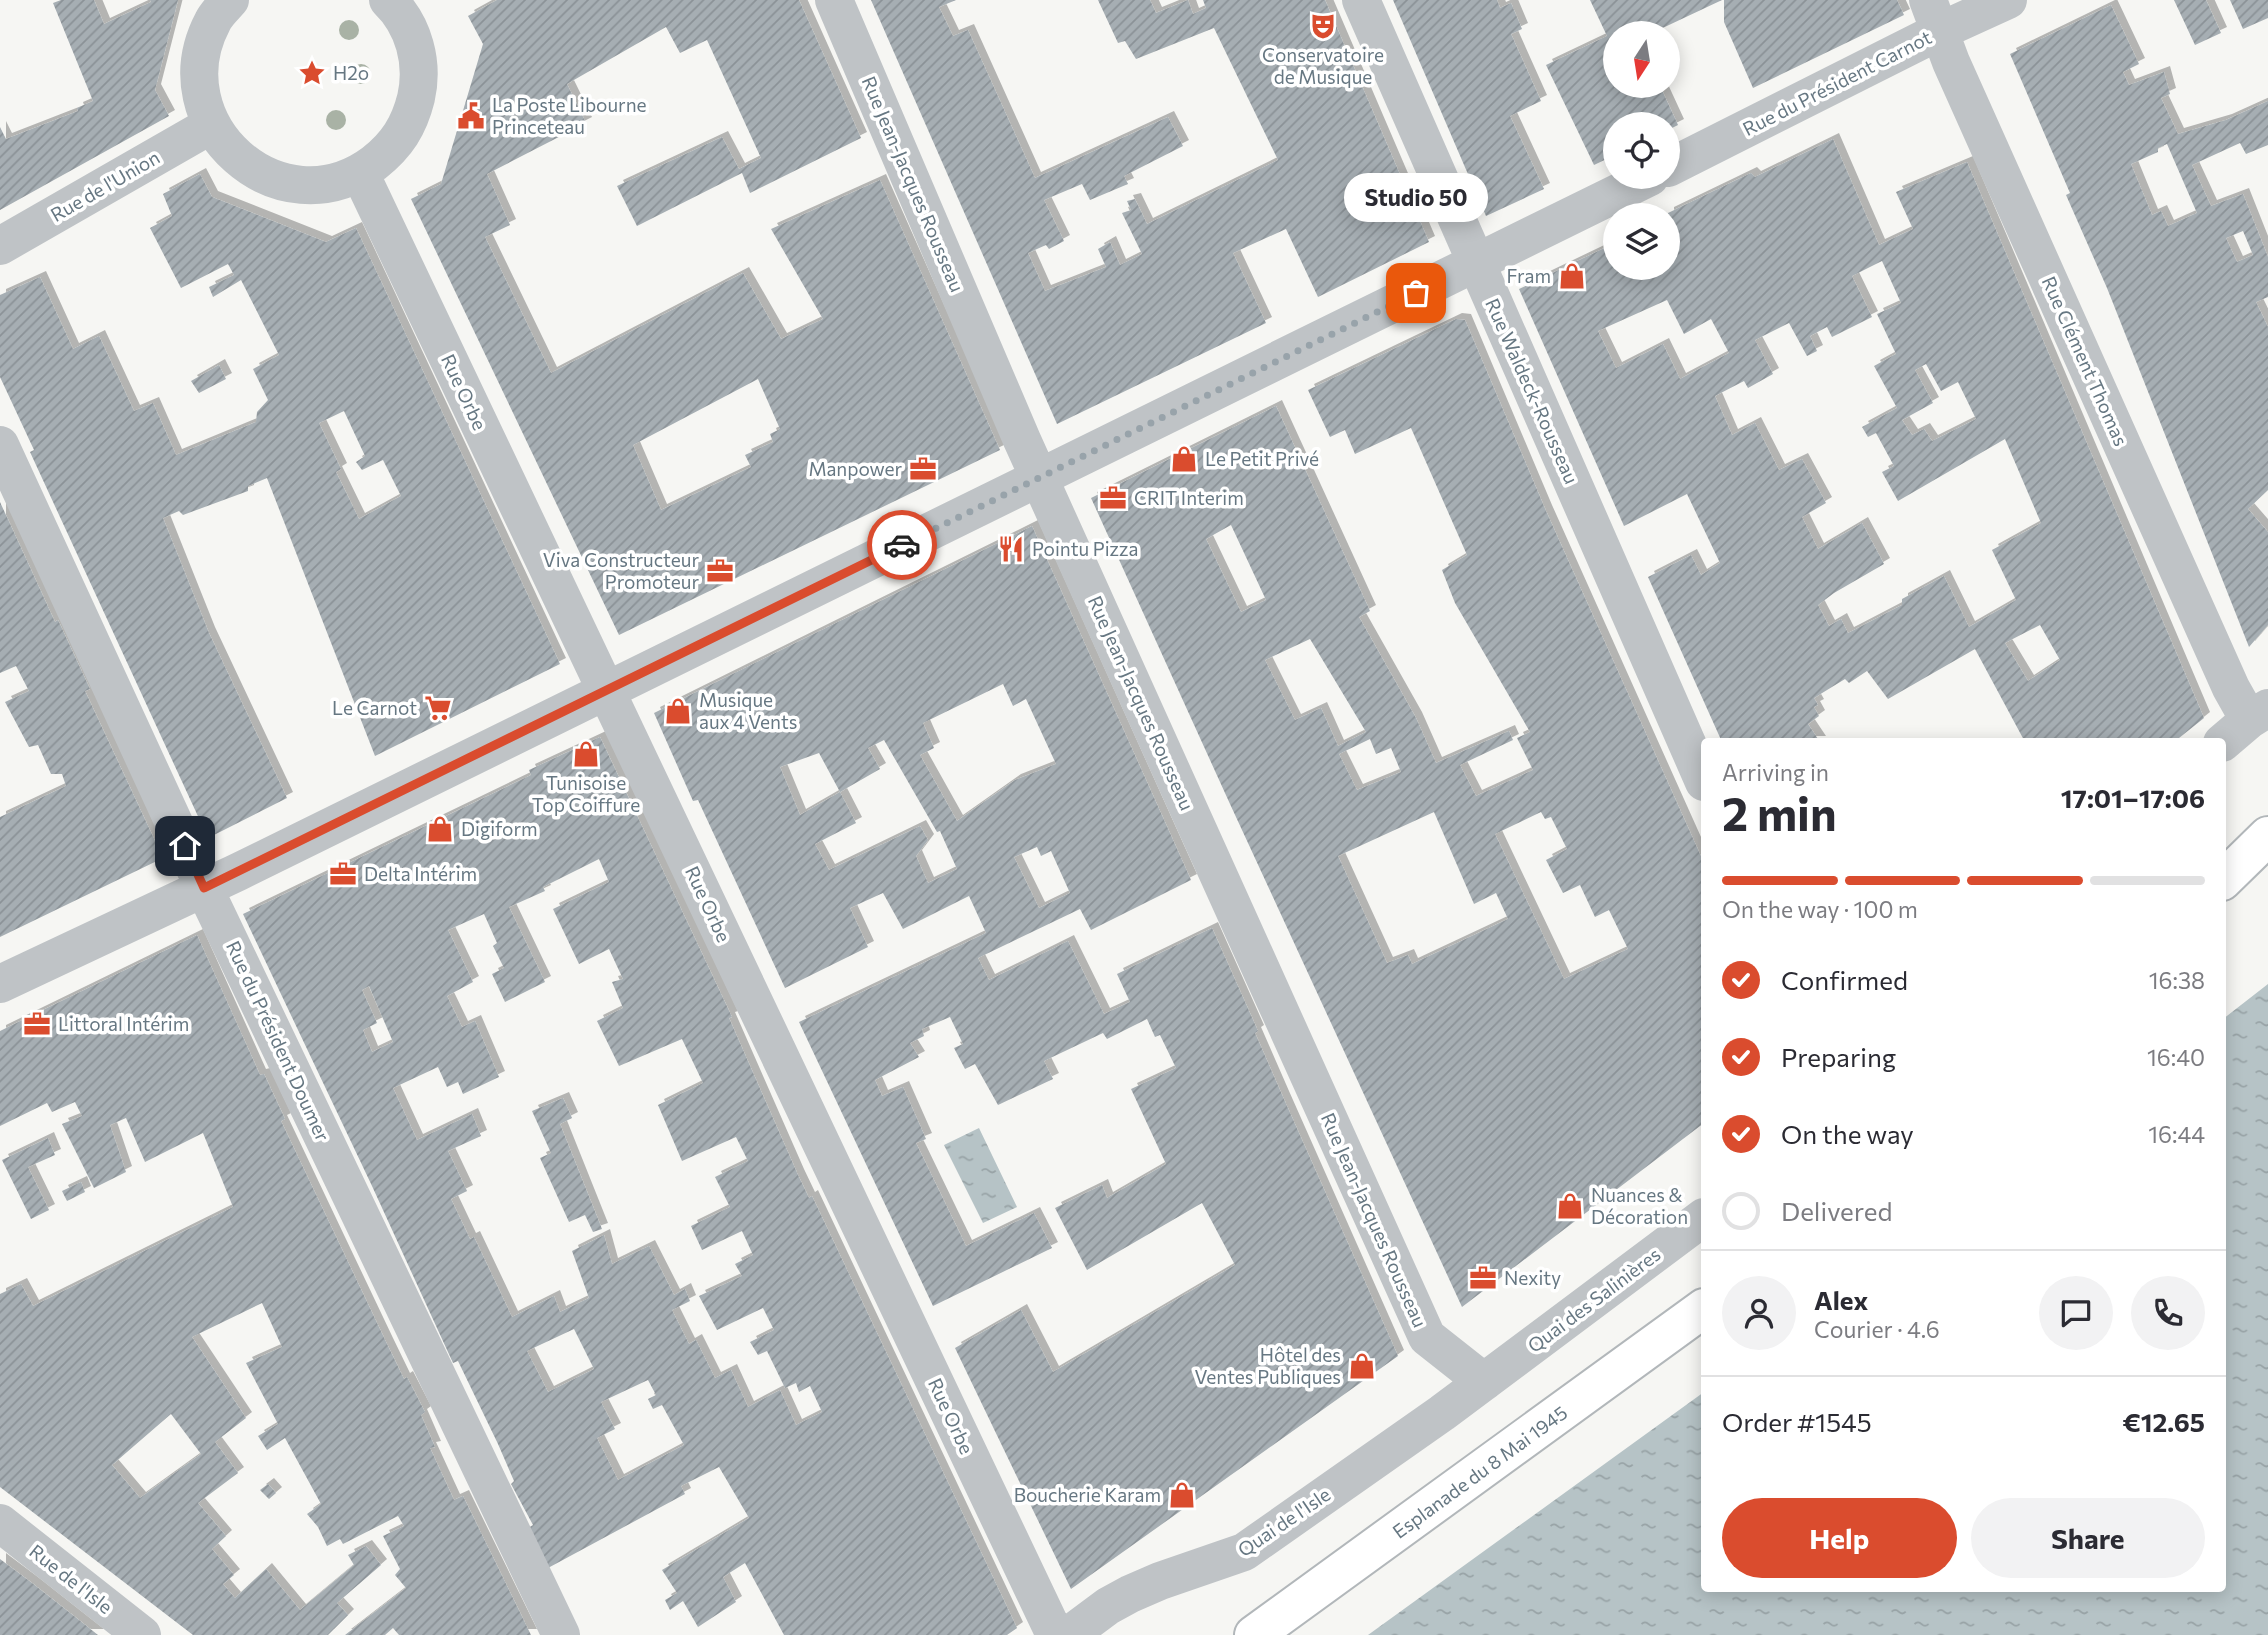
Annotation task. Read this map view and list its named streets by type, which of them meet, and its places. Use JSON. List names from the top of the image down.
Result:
{
  "streets": {
    "main road": ["Esplanade du 8 Mai 1945"],
    "street": [
      "Rue du Président Carnot",
      "Rue Jean-Jacques Rousseau",
      "Rue de l'Union",
      "Rue Clément Thomas",
      "Rue Waldeck-Rousseau",
      "Rue Orbe",
      "Rue du Président Doumer",
      "Quai des Salinières",
      "Quai de l'Isle",
      "Rue de l'Isle"
    ]
  },
  "crossings": [
    ["Rue du Président Carnot", "Rue Clément Thomas"],
    ["Rue Jean-Jacques Rousseau", "Quai des Salinières"],
    ["Rue Jean-Jacques Rousseau", "Quai de l'Isle"],
    ["Quai des Salinières", "Quai de l'Isle"]
  ],
  "places": {
    "theatre": ["Conservatoire de Musique"],
    "place": ["H2o"],
    "public building": ["La Poste Libourne Princeteau"],
    "shop": [
      "Fram",
      "Le Petit Privé",
      "Musique aux 4 Vents",
      "Tunisoise Top Coiffure",
      "Digiform",
      "Nuances & Décoration",
      "Hôtel des Ventes Publiques",
      "Boucherie Karam"
    ],
    "other": ["Studio 50"],
    "office": [
      "Manpower",
      "CRIT Interim",
      "Viva Constructeur Promoteur",
      "Delta Intérim",
      "Littoral Intérim",
      "Nexity"
    ],
    "restaurant": ["Pointu Pizza"],
    "supermarket": ["Le Carnot"]
  },
  "north": "bottom",
  "page": {
    "bubble": "Studio 50",
    "heading": ["2 min", "Arriving in", "17:01–17:06"],
    "panel": [
      "Alex",
      "Courier · 4.6",
      "Order #1545",
      "€12.65"
    ],
    "bar": "On the way · 100 m",
    "list": [
      ["Confirmed", "16:38"],
      ["Preparing", "16:40"],
      ["On the way", "16:44"],
      "Delivered"
    ],
    "buttons": ["Help", "Share"]
  }
}
